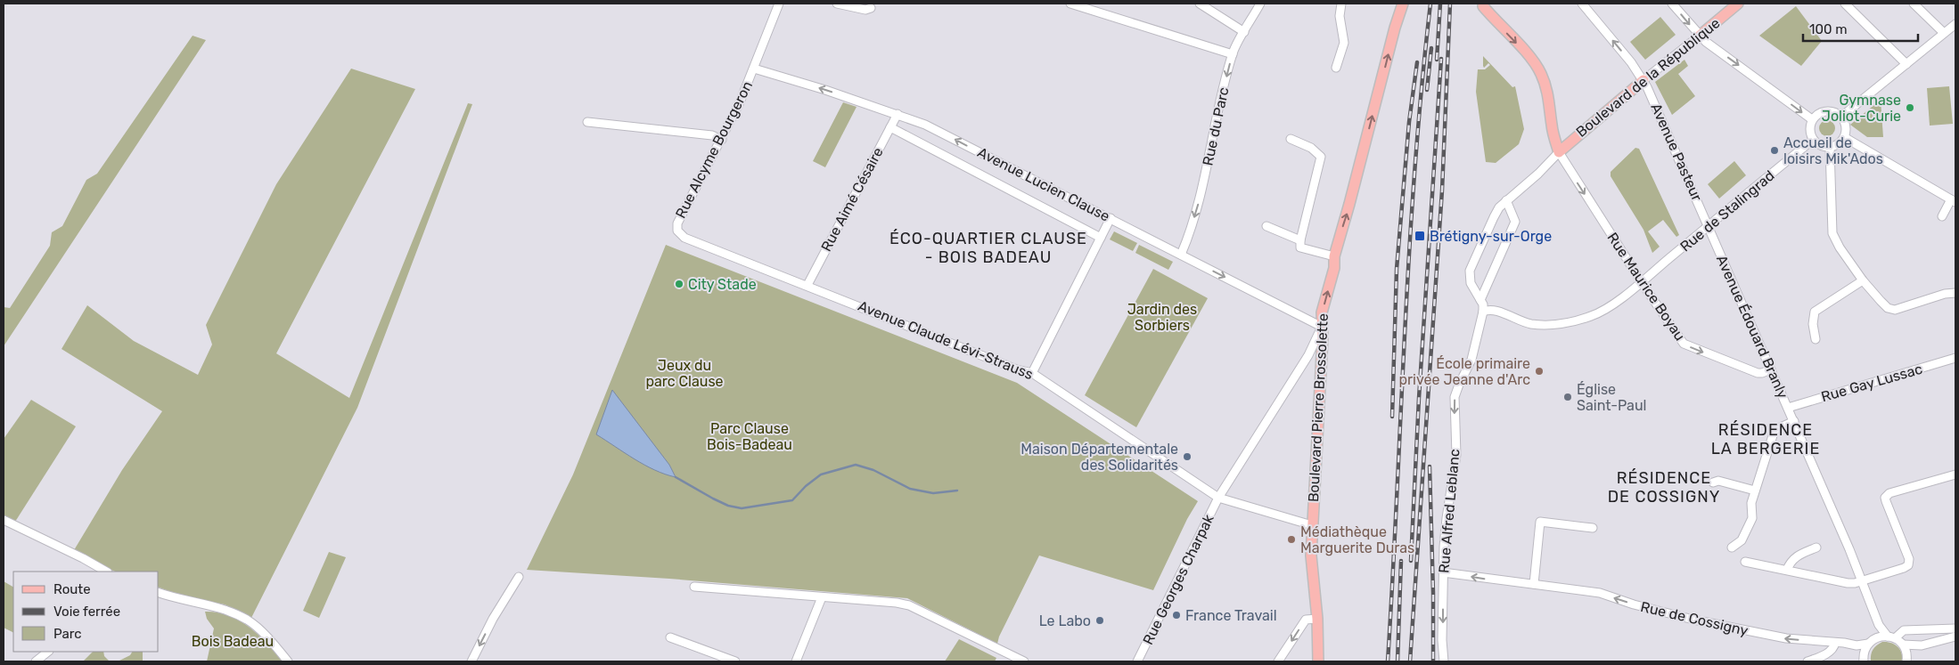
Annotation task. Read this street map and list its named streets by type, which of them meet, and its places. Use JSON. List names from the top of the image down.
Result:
{
  "streets": {
    "main road": ["Boulevard de la République", "Boulevard Pierre Brossolette"],
    "street": [
      "Rue du Parc",
      "Rue Alcyme Bourgeron",
      "Avenue Pasteur",
      "Avenue Lucien Clause",
      "Rue Aimé Césaire",
      "Rue de Stalingrad",
      "Rue Maurice Boyau",
      "Avenue Édouard Branly",
      "Avenue Claude Lévi-Strauss",
      "Rue Gay Lussac",
      "Rue Alfred Leblanc",
      "Rue Georges Charpak",
      "Rue de Cossigny"
    ]
  },
  "crossings": [
    ["Boulevard de la République", "Avenue Pasteur"],
    ["Boulevard de la République", "Rue Maurice Boyau"],
    ["Rue du Parc", "Avenue Lucien Clause"],
    ["Rue Alcyme Bourgeron", "Avenue Lucien Clause"],
    ["Rue Alcyme Bourgeron", "Avenue Claude Lévi-Strauss"],
    ["Avenue Pasteur", "Rue de Stalingrad"],
    ["Avenue Pasteur", "Avenue Édouard Branly"],
    ["Avenue Lucien Clause", "Rue Aimé Césaire"],
    ["Avenue Lucien Clause", "Boulevard Pierre Brossolette"],
    ["Avenue Lucien Clause", "Rue Georges Charpak"],
    ["Rue Aimé Césaire", "Avenue Claude Lévi-Strauss"],
    ["Rue de Stalingrad", "Rue Maurice Boyau"],
    ["Rue de Stalingrad", "Avenue Édouard Branly"],
    ["Rue de Stalingrad", "Rue Alfred Leblanc"],
    ["Rue Maurice Boyau", "Avenue Édouard Branly"],
    ["Avenue Édouard Branly", "Rue Gay Lussac"],
    ["Avenue Claude Lévi-Strauss", "Boulevard Pierre Brossolette"],
    ["Avenue Claude Lévi-Strauss", "Rue Georges Charpak"],
    ["Boulevard Pierre Brossolette", "Rue Georges Charpak"],
    ["Rue Alfred Leblanc", "Rue de Cossigny"]
  ],
  "one_way": [
    "Rue du Parc",
    "Rue Maurice Boyau",
    "Boulevard Pierre Brossolette",
    "Rue Alfred Leblanc",
    "Rue de Cossigny"
  ],
  "districts": ["ÉCO-QUARTIER CLAUSE - BOIS BADEAU", "RÉSIDENCE LA BERGERIE", "RÉSIDENCE DE COSSIGNY"],
  "parks": [
    "Jardin des Sorbiers",
    "Jeux du parc Clause",
    "Parc Clause Bois-Badeau",
    "Bois Badeau"
  ],
  "places": {
    "other": [
      "Gymnase Joliot-Curie",
      "Accueil de loisirs Mik'Ados",
      "City Stade",
      "École primaire privée Jeanne d'Arc",
      "Église Saint-Paul",
      "Maison Départementale des Solidarités",
      "Médiathèque Marguerite Duras",
      "France Travail",
      "Le Labo"
    ],
    "transit": ["Brétigny-sur-Orge"]
  },
  "legend": ["Route", "Voie ferrée", "Parc"],
  "scale_bar": "100 m"
}
